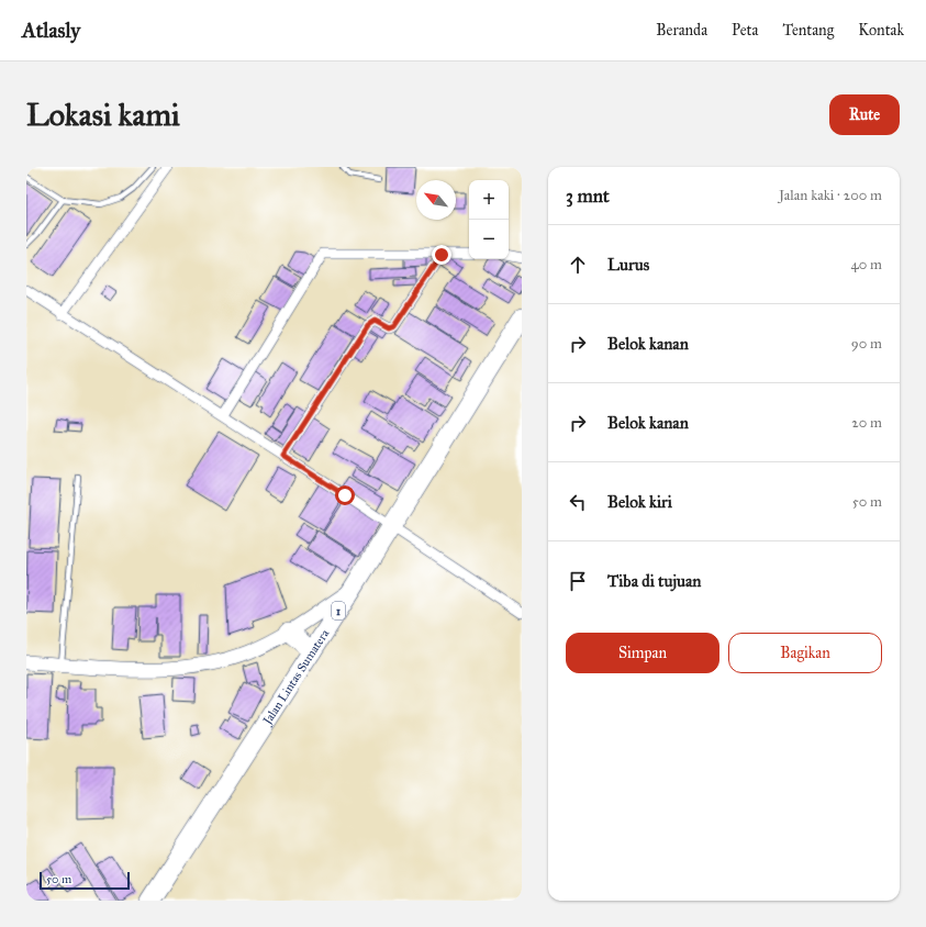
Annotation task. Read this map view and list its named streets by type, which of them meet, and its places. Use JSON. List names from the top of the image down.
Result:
{
  "streets": {
    "highway": ["1", "Jalan Lintas Sumatera"]
  },
  "scale_bar": "50 m",
  "north": "top left",
  "page": {
    "header": "Atlasly",
    "nav": [
      "Beranda",
      "Peta",
      "Tentang",
      "Kontak"
    ],
    "buttons": [
      "Rute",
      ["Simpan", "Bagikan"]
    ],
    "title": "Lokasi kami",
    "heading": ["3 mnt", "Jalan kaki · 200 m"],
    "map_buttons": ["+", "−"],
    "list": [
      ["Lurus", "40 m"],
      ["Belok kanan", "90 m"],
      ["Belok kanan", "20 m"],
      ["Belok kiri", "50 m"],
      "Tiba di tujuan"
    ],
    "scale": "50 m"
  }
}
